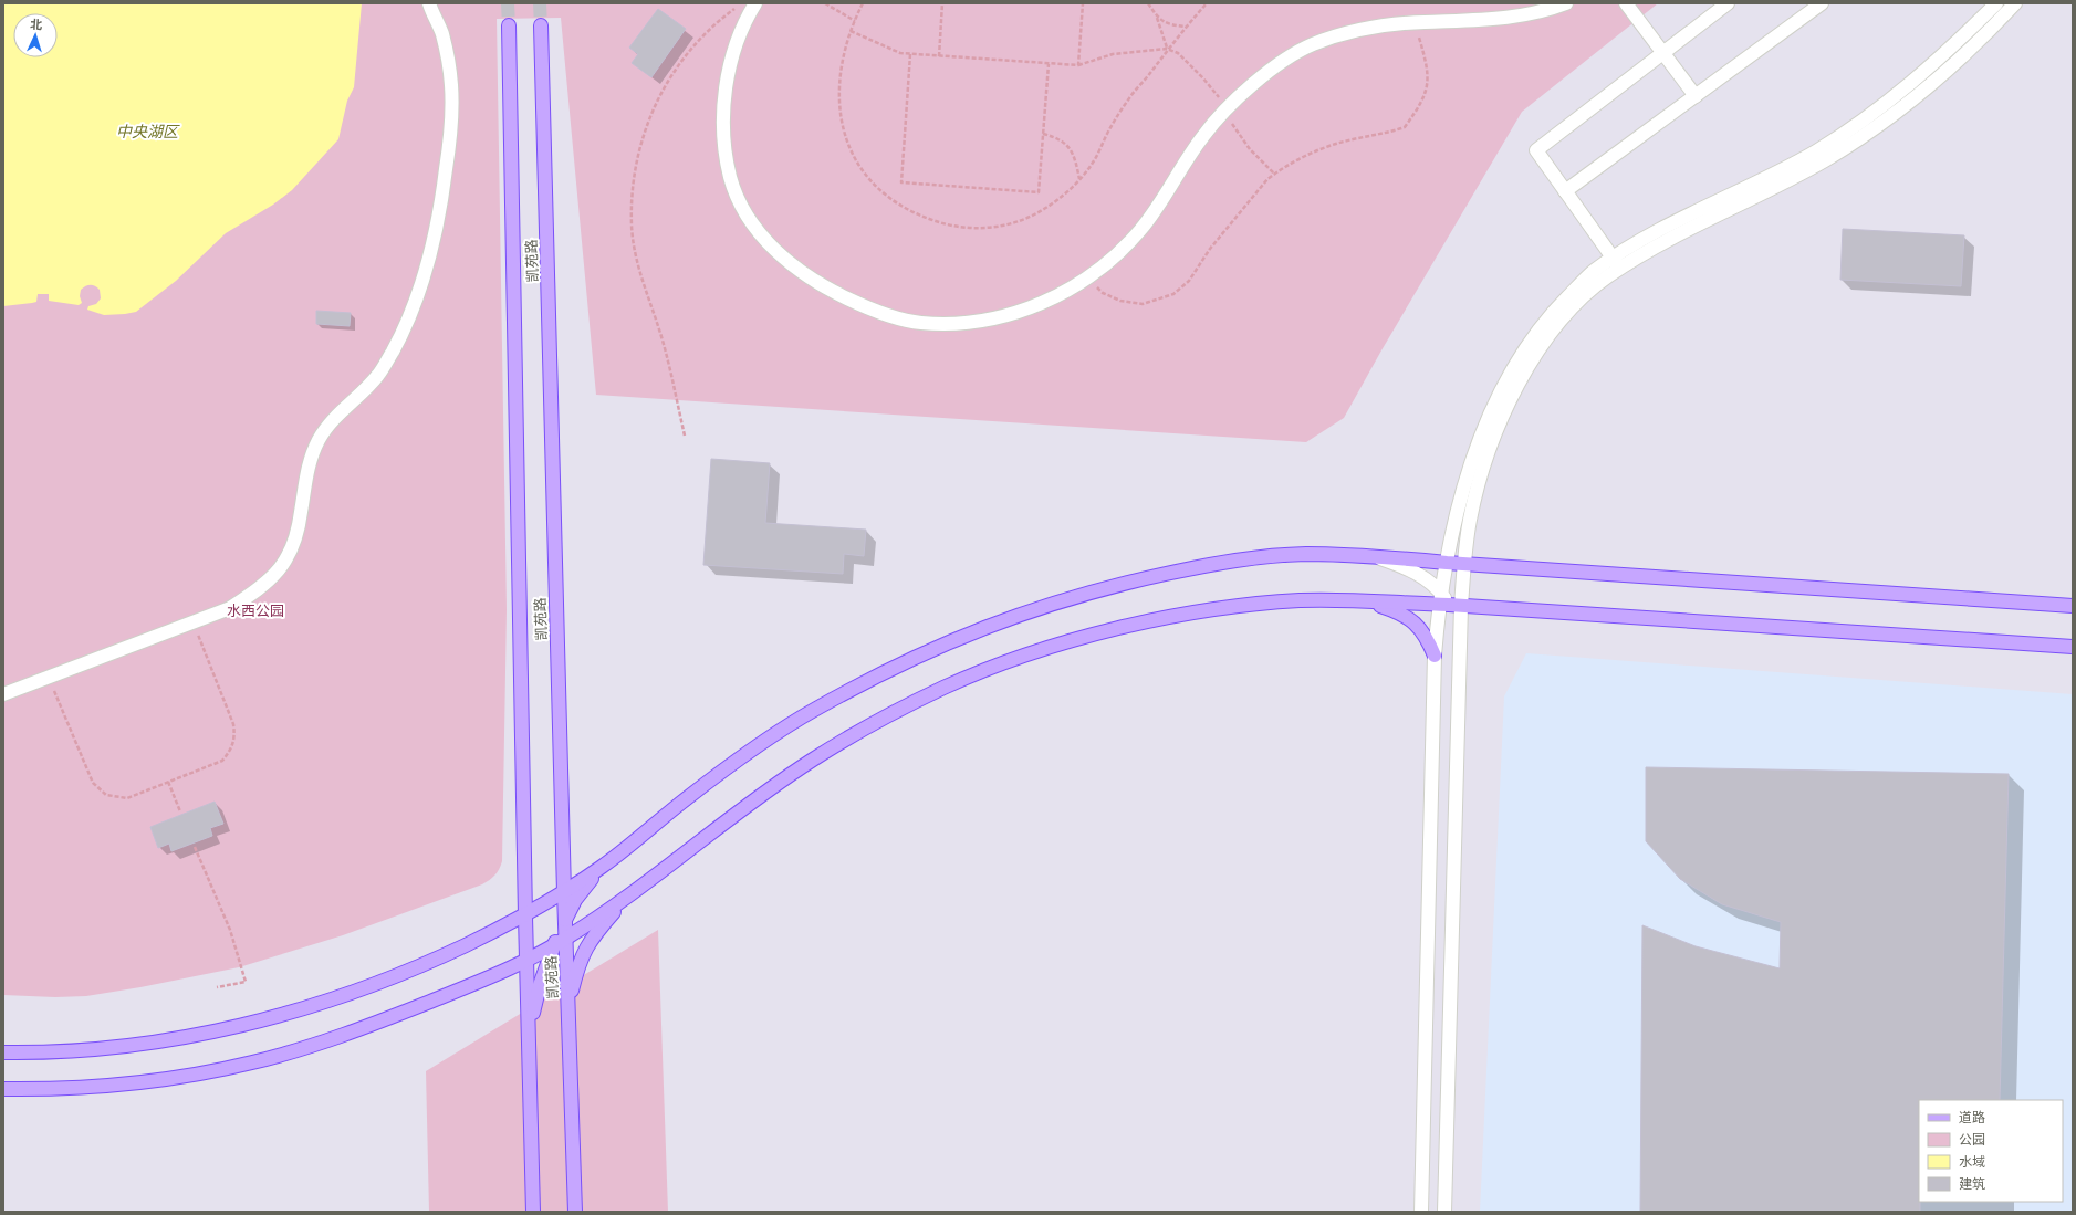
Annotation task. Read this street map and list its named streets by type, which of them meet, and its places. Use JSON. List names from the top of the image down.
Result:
{
  "streets": {
    "main road": ["凯苑路"]
  },
  "water": ["中央湖区"],
  "parks": ["水西公园"],
  "legend": [
    "道路",
    "公园",
    "水域",
    "建筑"
  ],
  "north": "top"
}
